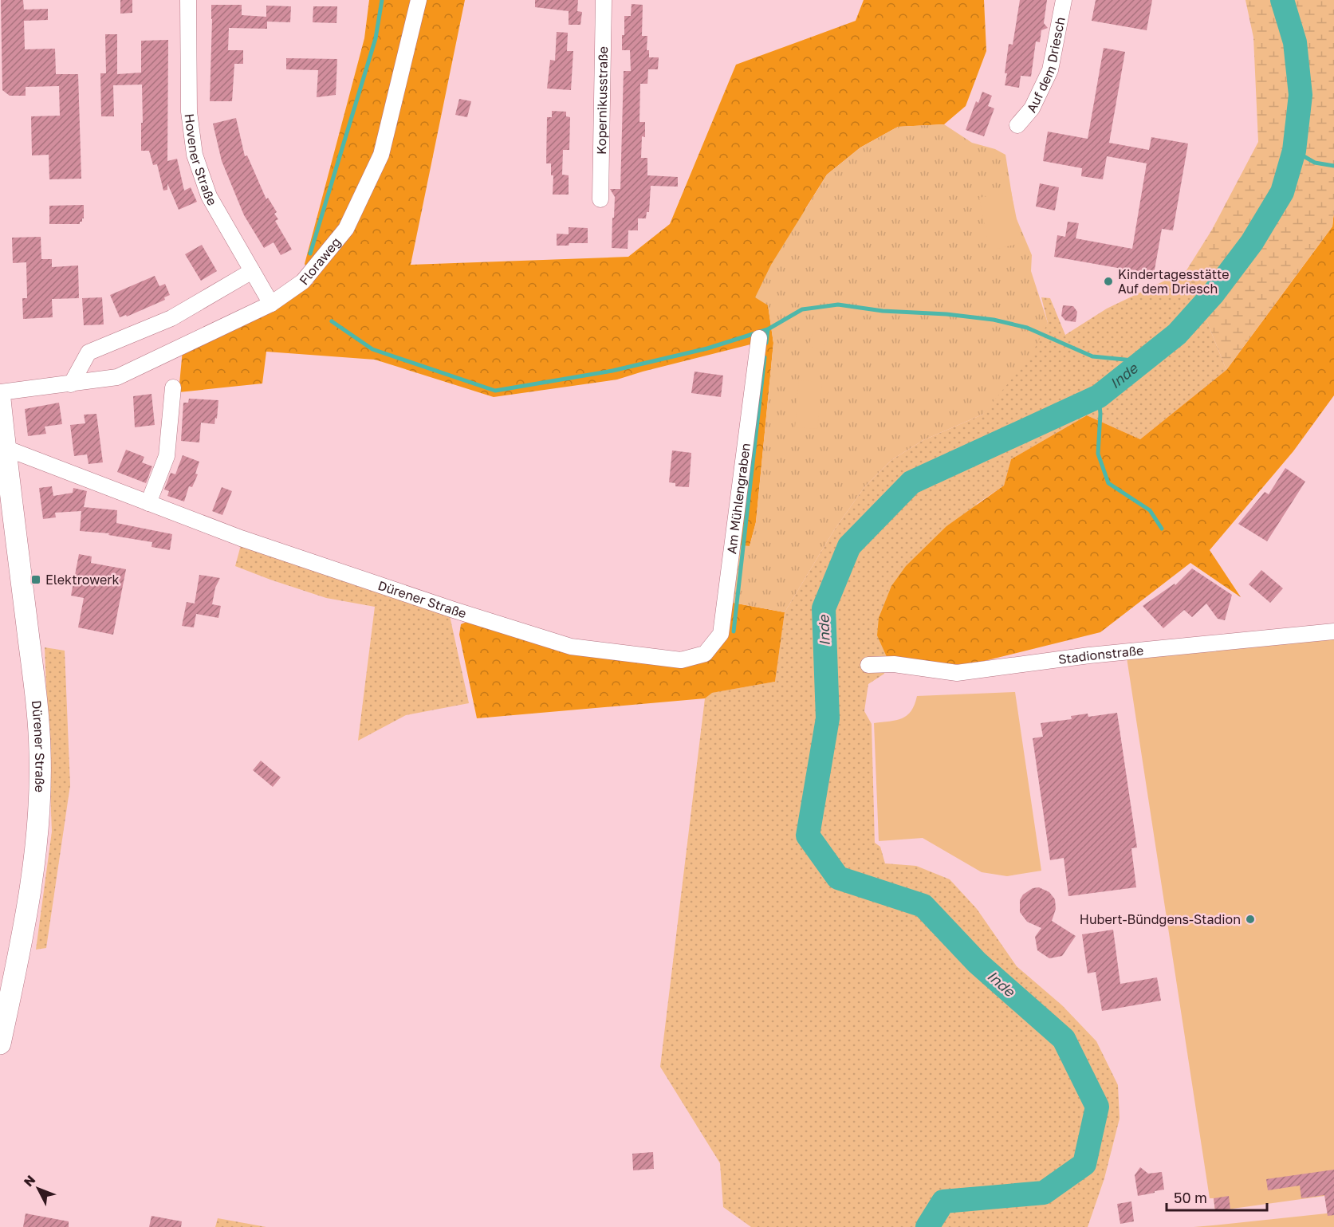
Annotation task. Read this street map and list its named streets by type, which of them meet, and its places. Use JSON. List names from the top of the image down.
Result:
{
  "streets": {
    "street": [
      "Auf dem Driesch",
      "Kopernikusstraße",
      "Hovener Straße",
      "Floraweg",
      "Am Mühlengraben",
      "Dürener Straße",
      "Stadionstraße"
    ]
  },
  "crossings": [
    ["Hovener Straße", "Floraweg"],
    ["Am Mühlengraben", "Dürener Straße"]
  ],
  "water": ["Inde"],
  "places": {
    "other": ["Kindertagesstätte Auf dem Driesch", "Hubert-Bündgens-Stadion"],
    "transit": ["Elektrowerk"]
  },
  "scale_bar": "50 m",
  "north": "top left"
}
